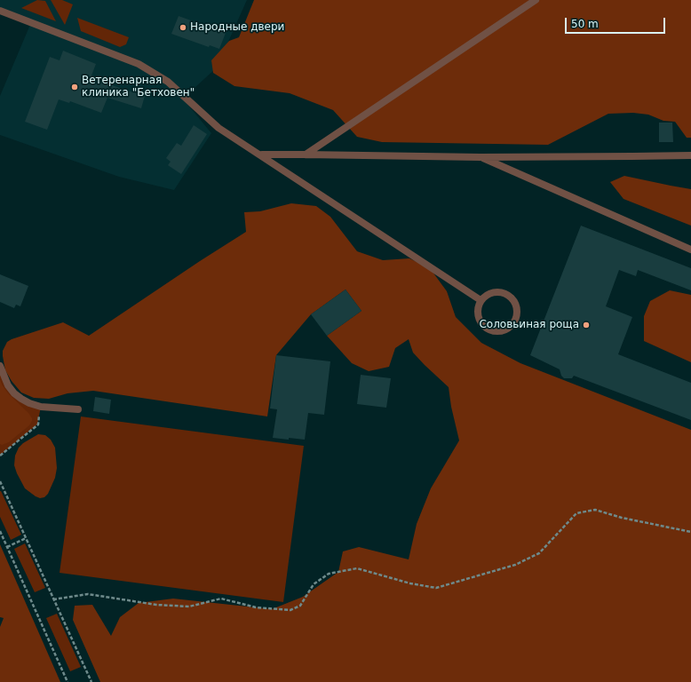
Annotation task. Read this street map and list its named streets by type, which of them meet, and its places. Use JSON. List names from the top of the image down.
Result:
{
  "places": ["Народные двери", "Ветеренарная клиника \"Бетховен\"", "Соловьиная роща"],
  "scale_bar": "50 m"
}
